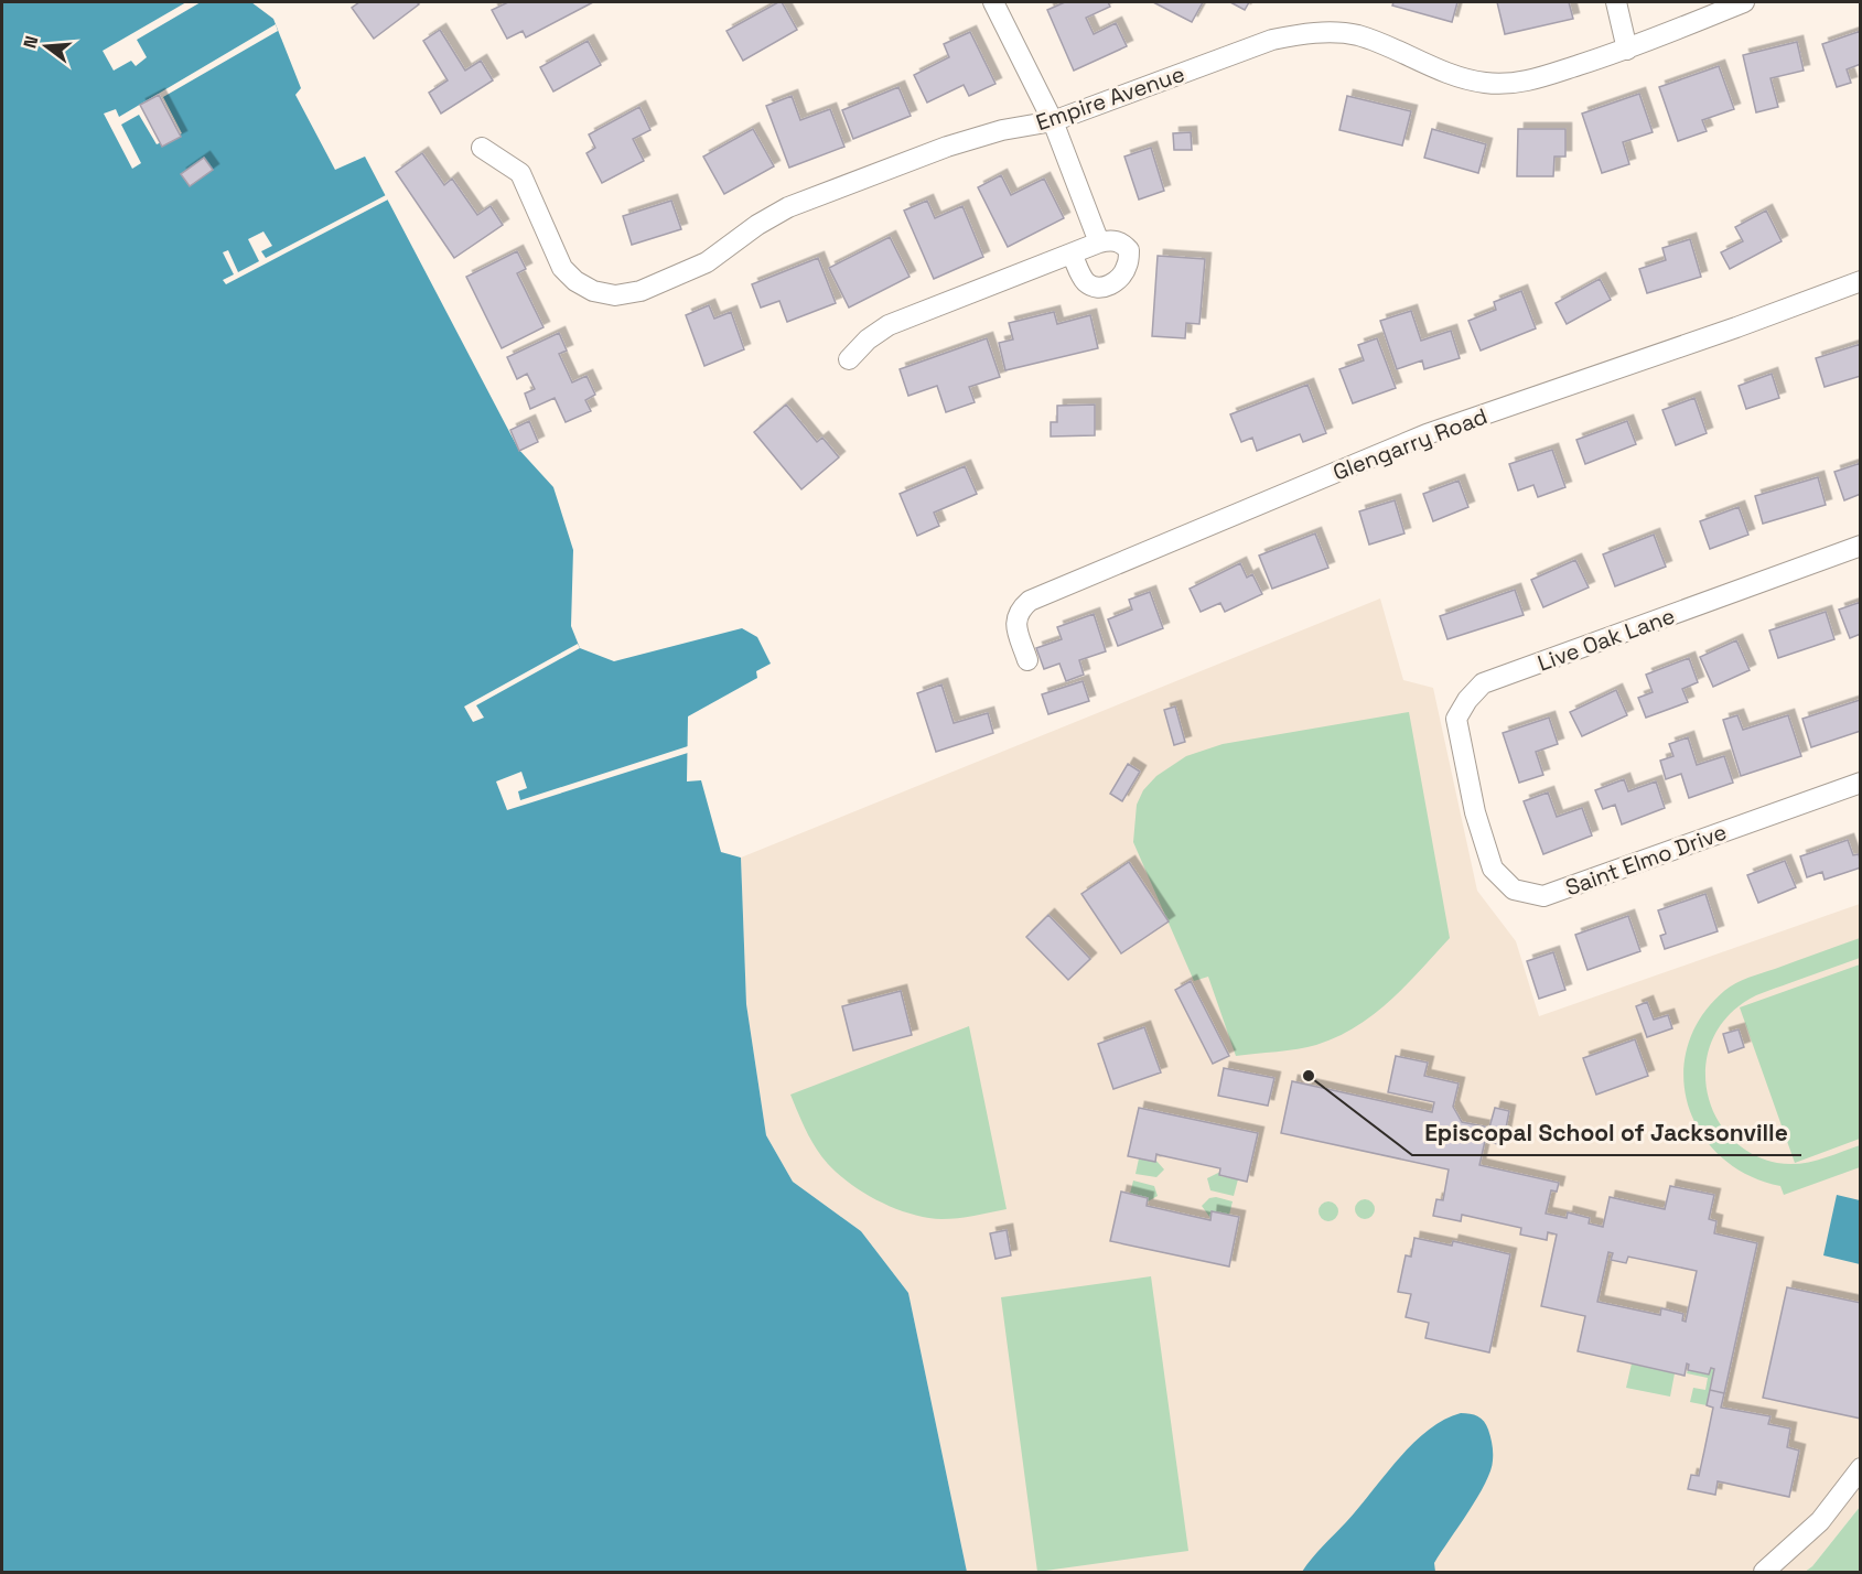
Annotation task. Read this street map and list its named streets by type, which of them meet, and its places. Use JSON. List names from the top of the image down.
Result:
{
  "streets": {
    "street": [
      "Empire Avenue",
      "Glengarry Road",
      "Live Oak Lane",
      "Saint Elmo Drive"
    ]
  },
  "crossings": [
    ["Live Oak Lane", "Saint Elmo Drive"]
  ],
  "places": ["Episcopal School of Jacksonville"],
  "north": "left"
}
